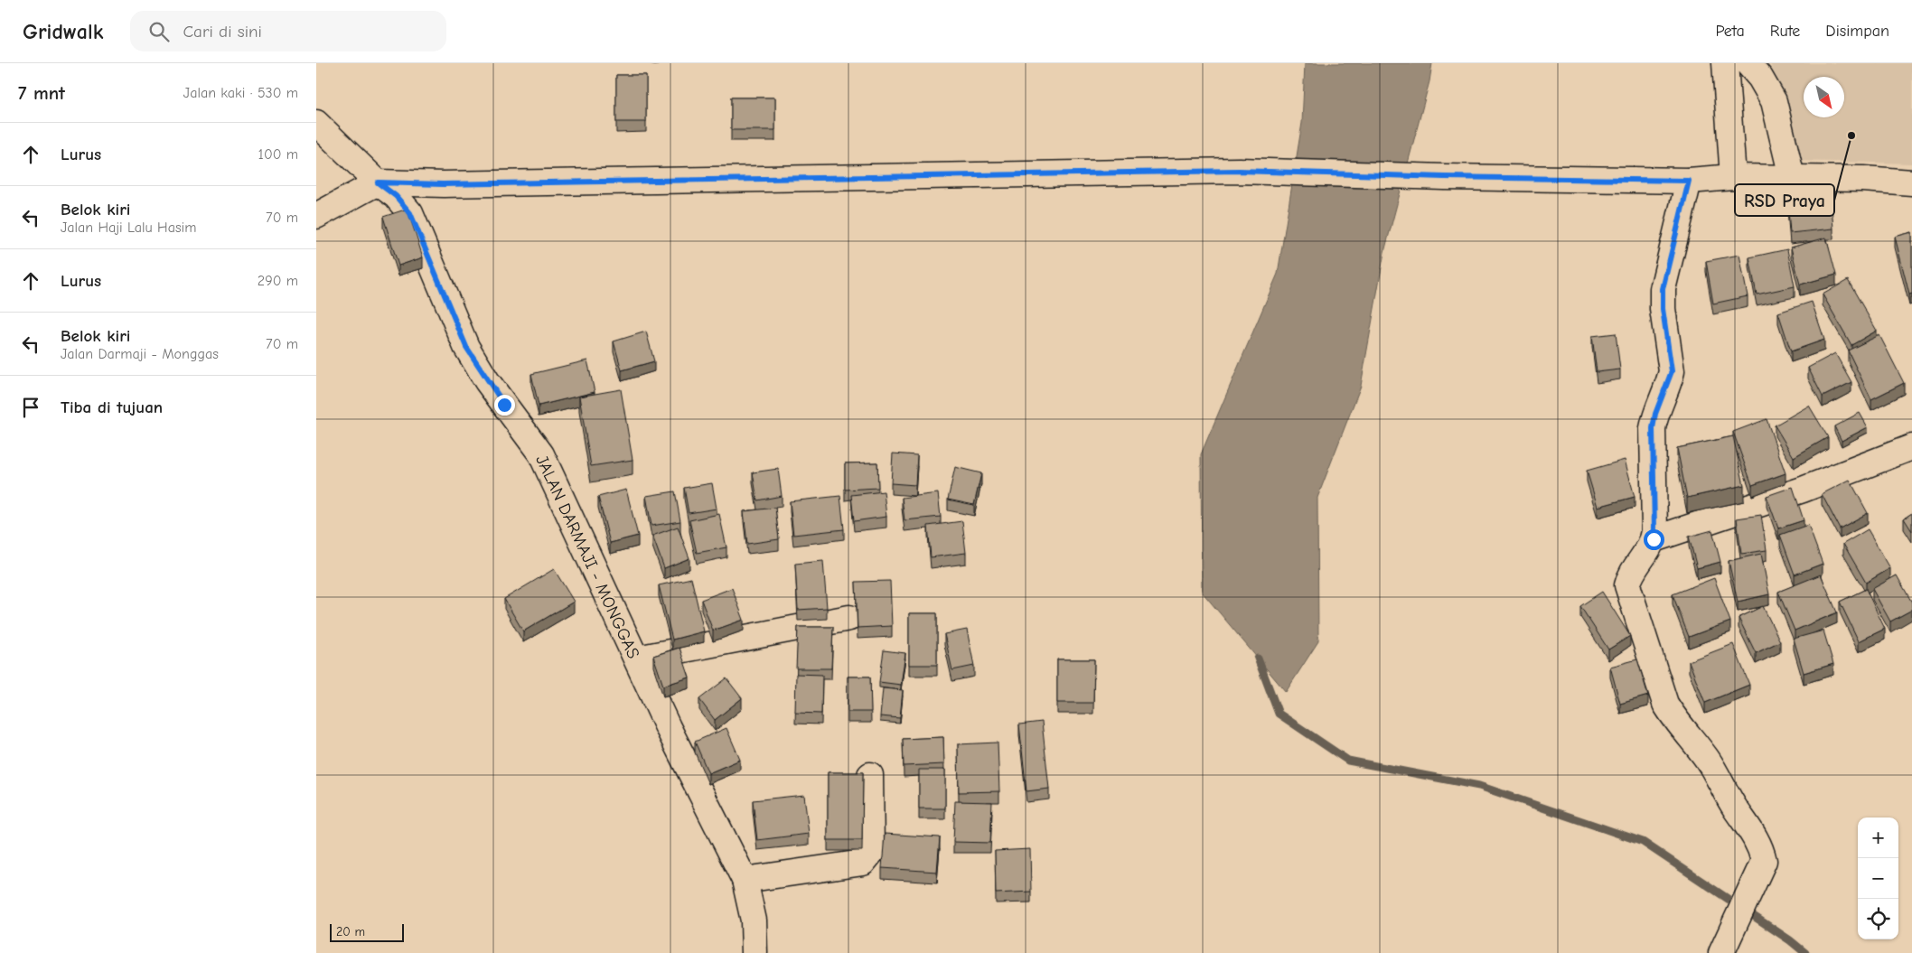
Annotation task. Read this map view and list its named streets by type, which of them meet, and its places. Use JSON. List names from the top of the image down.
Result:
{
  "streets": {
    "street": ["JALAN DARMAJI - MONGGAS"]
  },
  "places": ["RSD Praya"],
  "scale_bar": "20 m",
  "north": "bottom right",
  "page": {
    "header": "Gridwalk",
    "search": "Cari di sini",
    "nav": ["Peta", "Rute", "Disimpan"],
    "heading": ["7 mnt", "Jalan kaki · 530 m"],
    "list": [
      ["Lurus", "100 m"],
      ["Belok kiri", "Jalan Haji Lalu Hasim", "70 m"],
      ["Lurus", "290 m"],
      ["Belok kiri", "Jalan Darmaji - Monggas", "70 m"],
      "Tiba di tujuan"
    ],
    "map_buttons": ["+", "−"],
    "scale": "20 m"
  }
}
